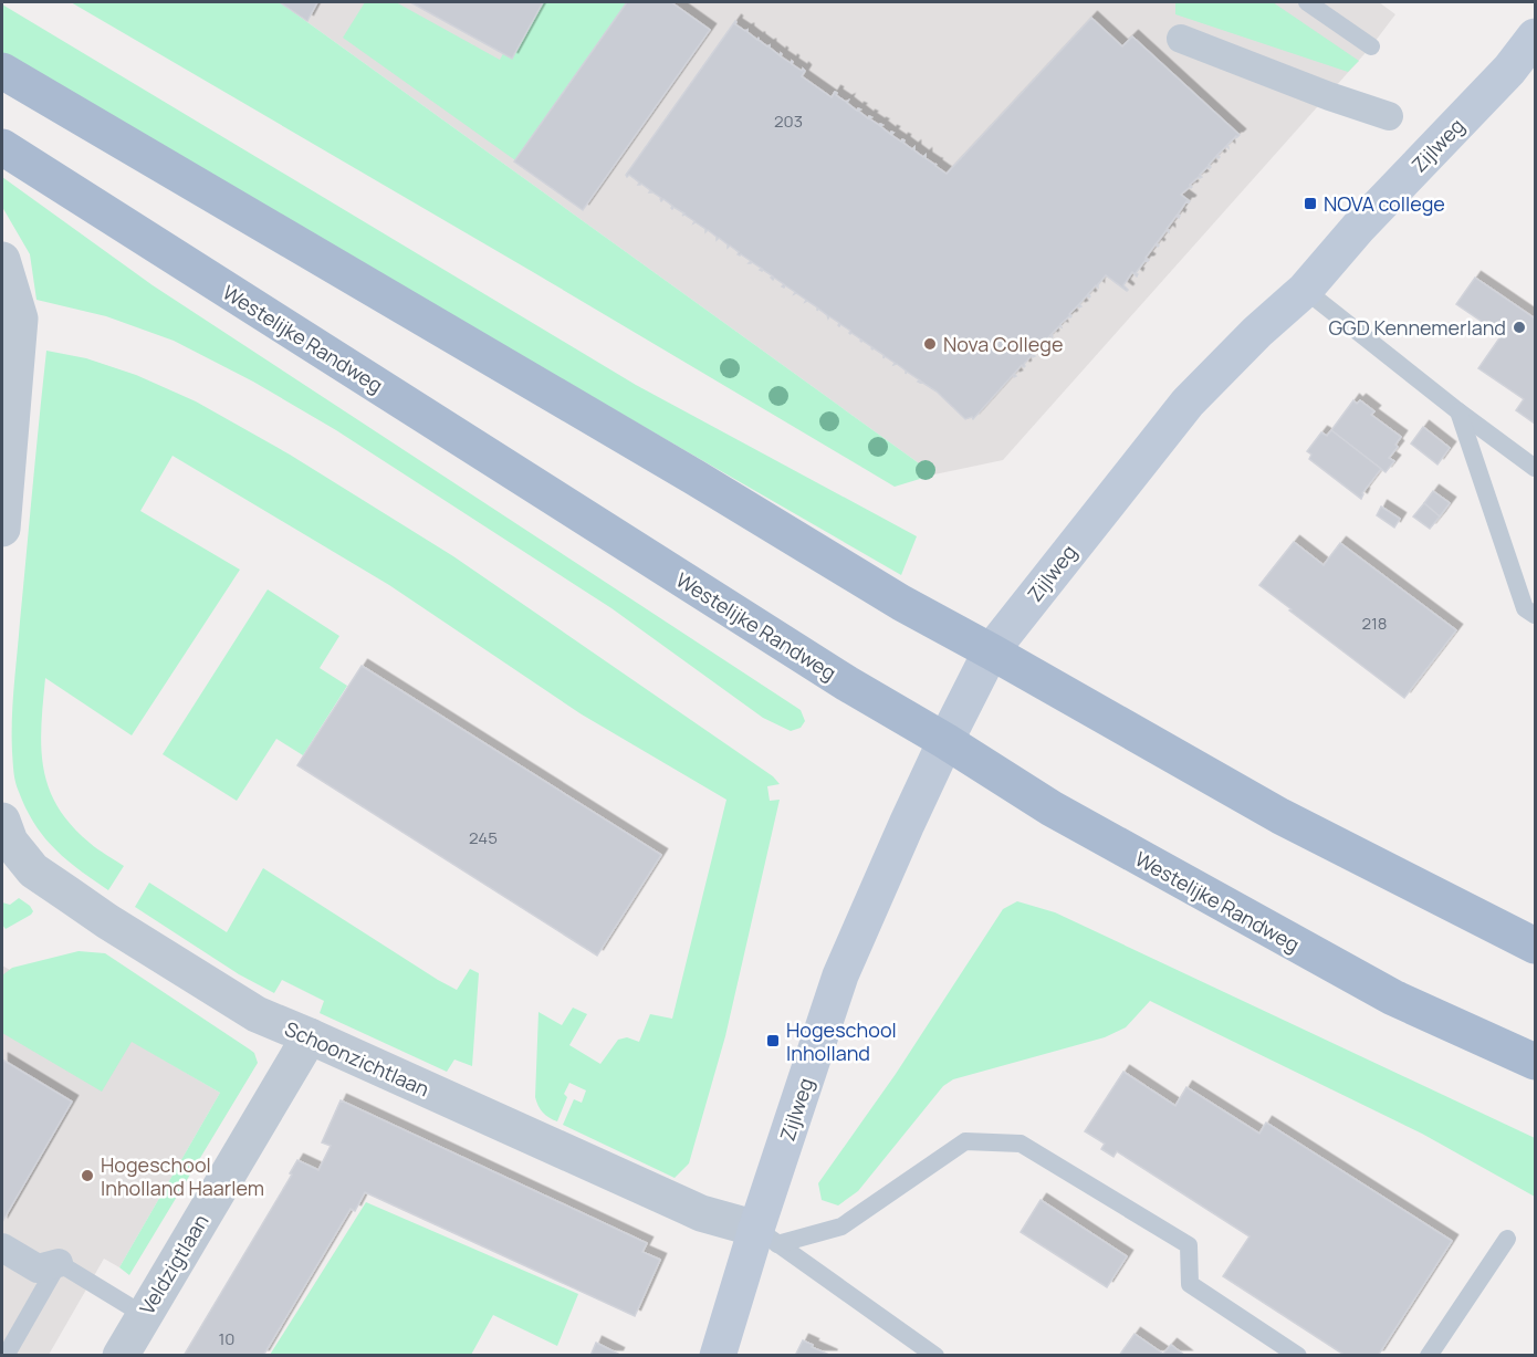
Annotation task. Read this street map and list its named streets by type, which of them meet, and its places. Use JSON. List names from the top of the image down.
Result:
{
  "streets": {
    "main road": ["Zijlweg", "Westelijke Randweg"],
    "street": ["Schoonzichtlaan", "Veldzigtlaan"]
  },
  "crossings": [
    ["Zijlweg", "Westelijke Randweg"],
    ["Zijlweg", "Schoonzichtlaan"],
    ["Schoonzichtlaan", "Veldzigtlaan"]
  ],
  "places": {
    "transit": ["NOVA college", "Hogeschool Inholland"],
    "other": ["GGD Kennemerland", "Nova College", "Hogeschool Inholland Haarlem"]
  },
  "house_numbers": [
    "203",
    "218",
    "245",
    "10"
  ]
}
